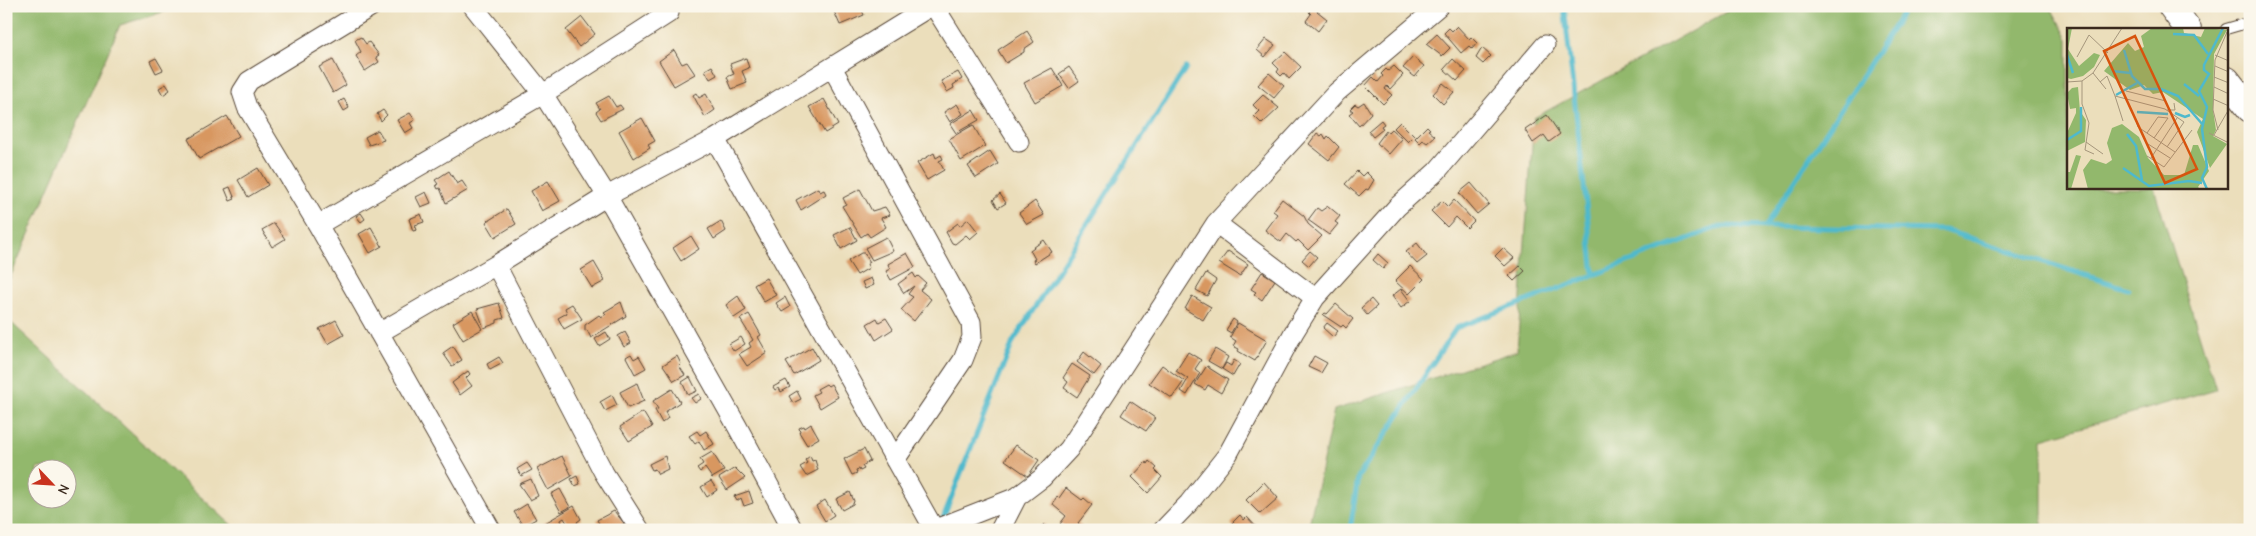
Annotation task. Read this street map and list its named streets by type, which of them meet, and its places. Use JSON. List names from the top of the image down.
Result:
{
  "north": "bottom right"
}
